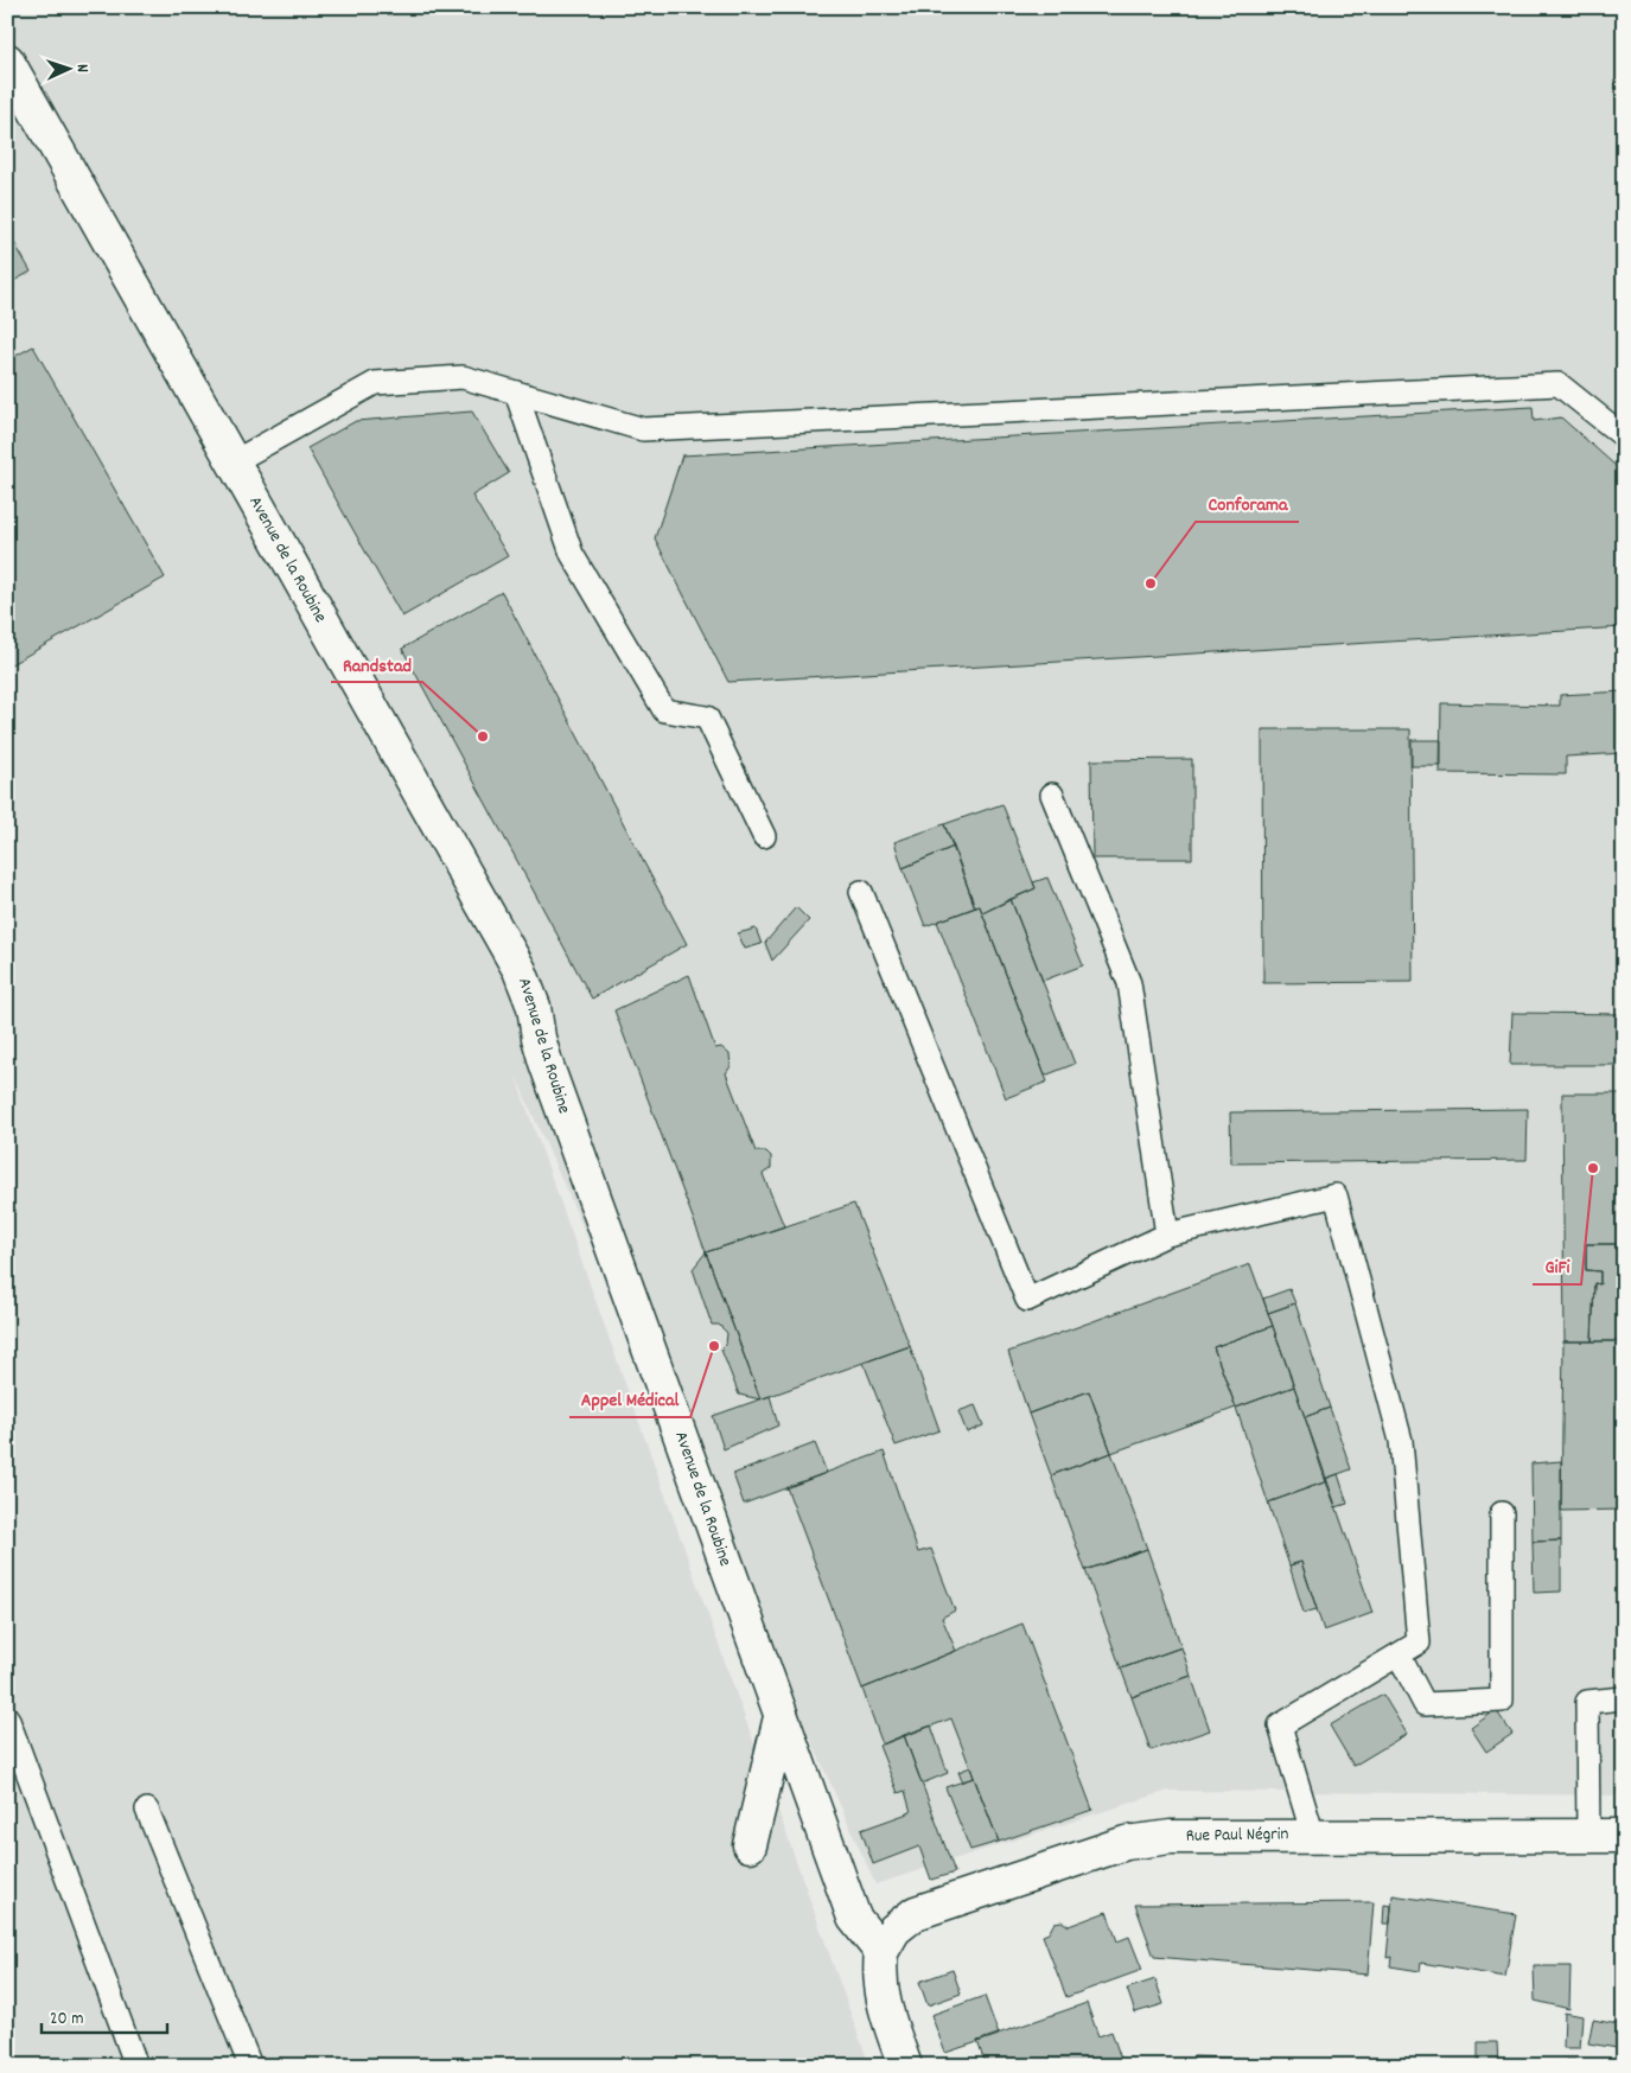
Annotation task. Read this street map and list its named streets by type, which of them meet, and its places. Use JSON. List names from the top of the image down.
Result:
{
  "streets": {
    "street": ["Avenue de la Roubine", "Rue Paul Négrin"]
  },
  "crossings": [
    ["Avenue de la Roubine", "Rue Paul Négrin"]
  ],
  "places": [
    "Conforama",
    "Randstad",
    "GiFi",
    "Appel Médical"
  ],
  "scale_bar": "20 m",
  "north": "right"
}
